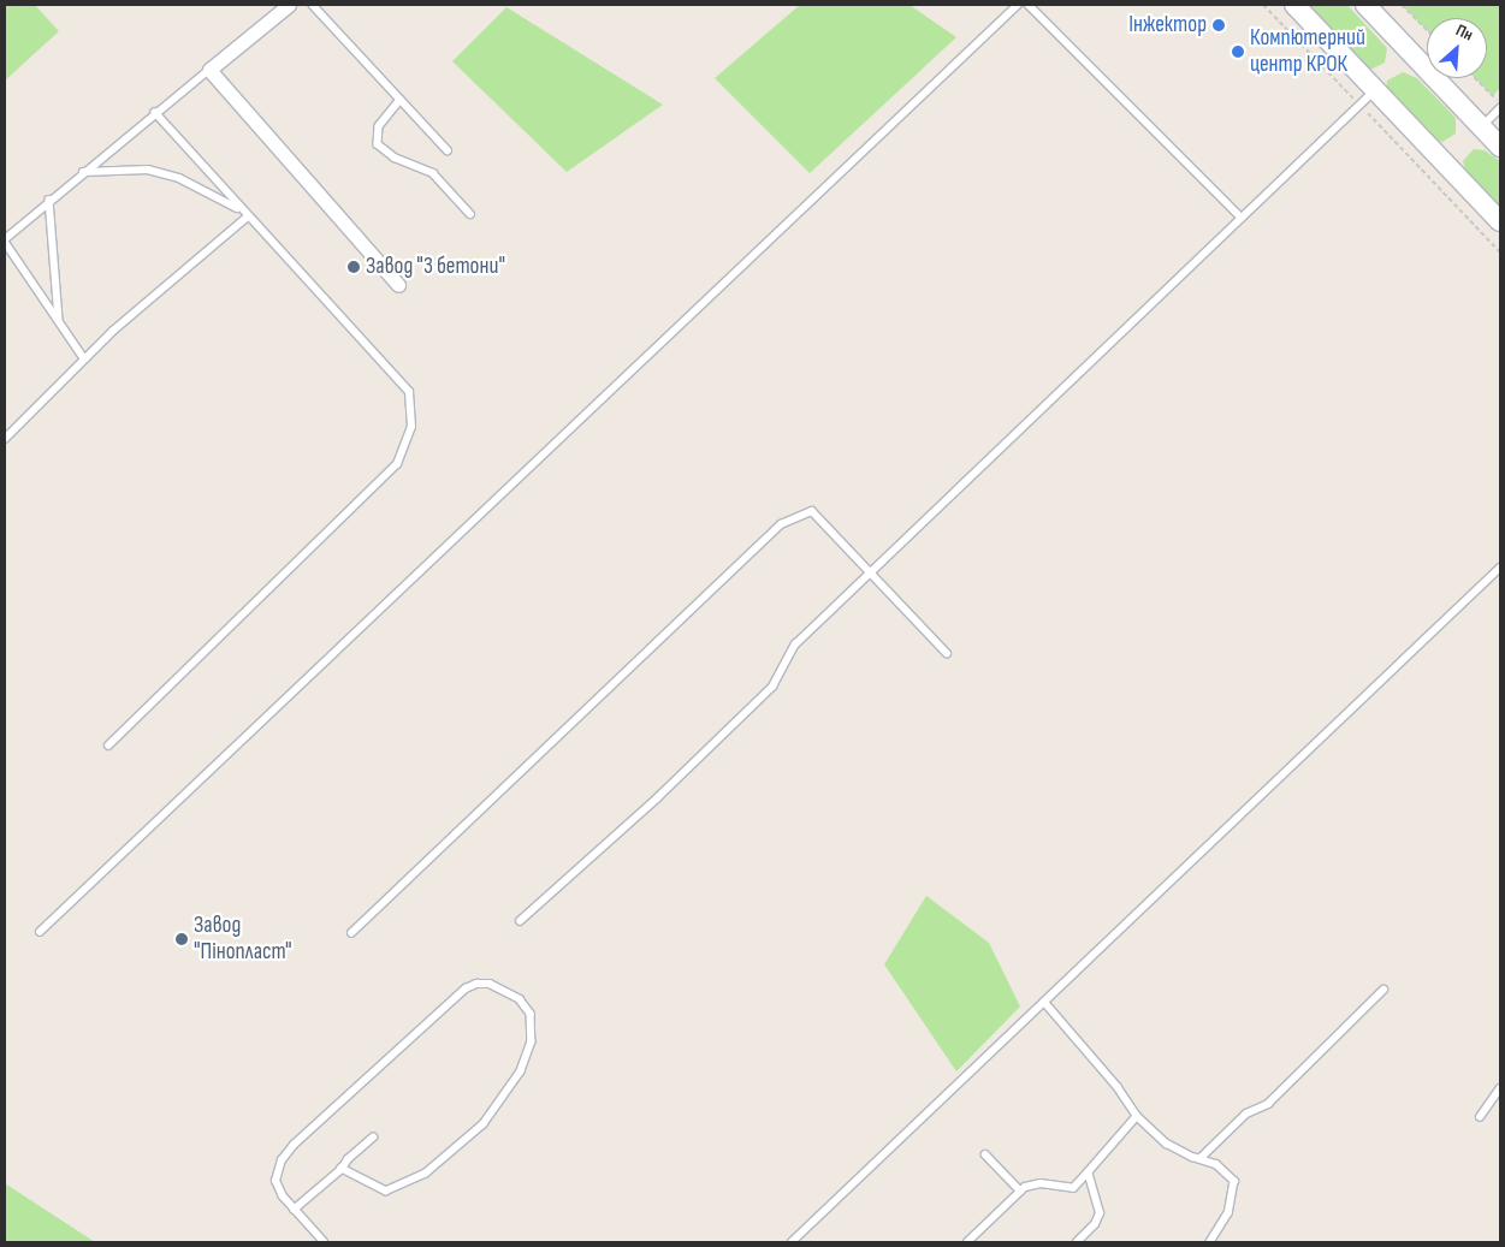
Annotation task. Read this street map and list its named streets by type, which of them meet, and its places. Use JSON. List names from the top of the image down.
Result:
{
  "places": [
    "Інжектор",
    "Компютерний центр КРОК",
    "Завод \"3 бетони\"",
    "Завод \"Пінопласт\""
  ],
  "north": "top right"
}
